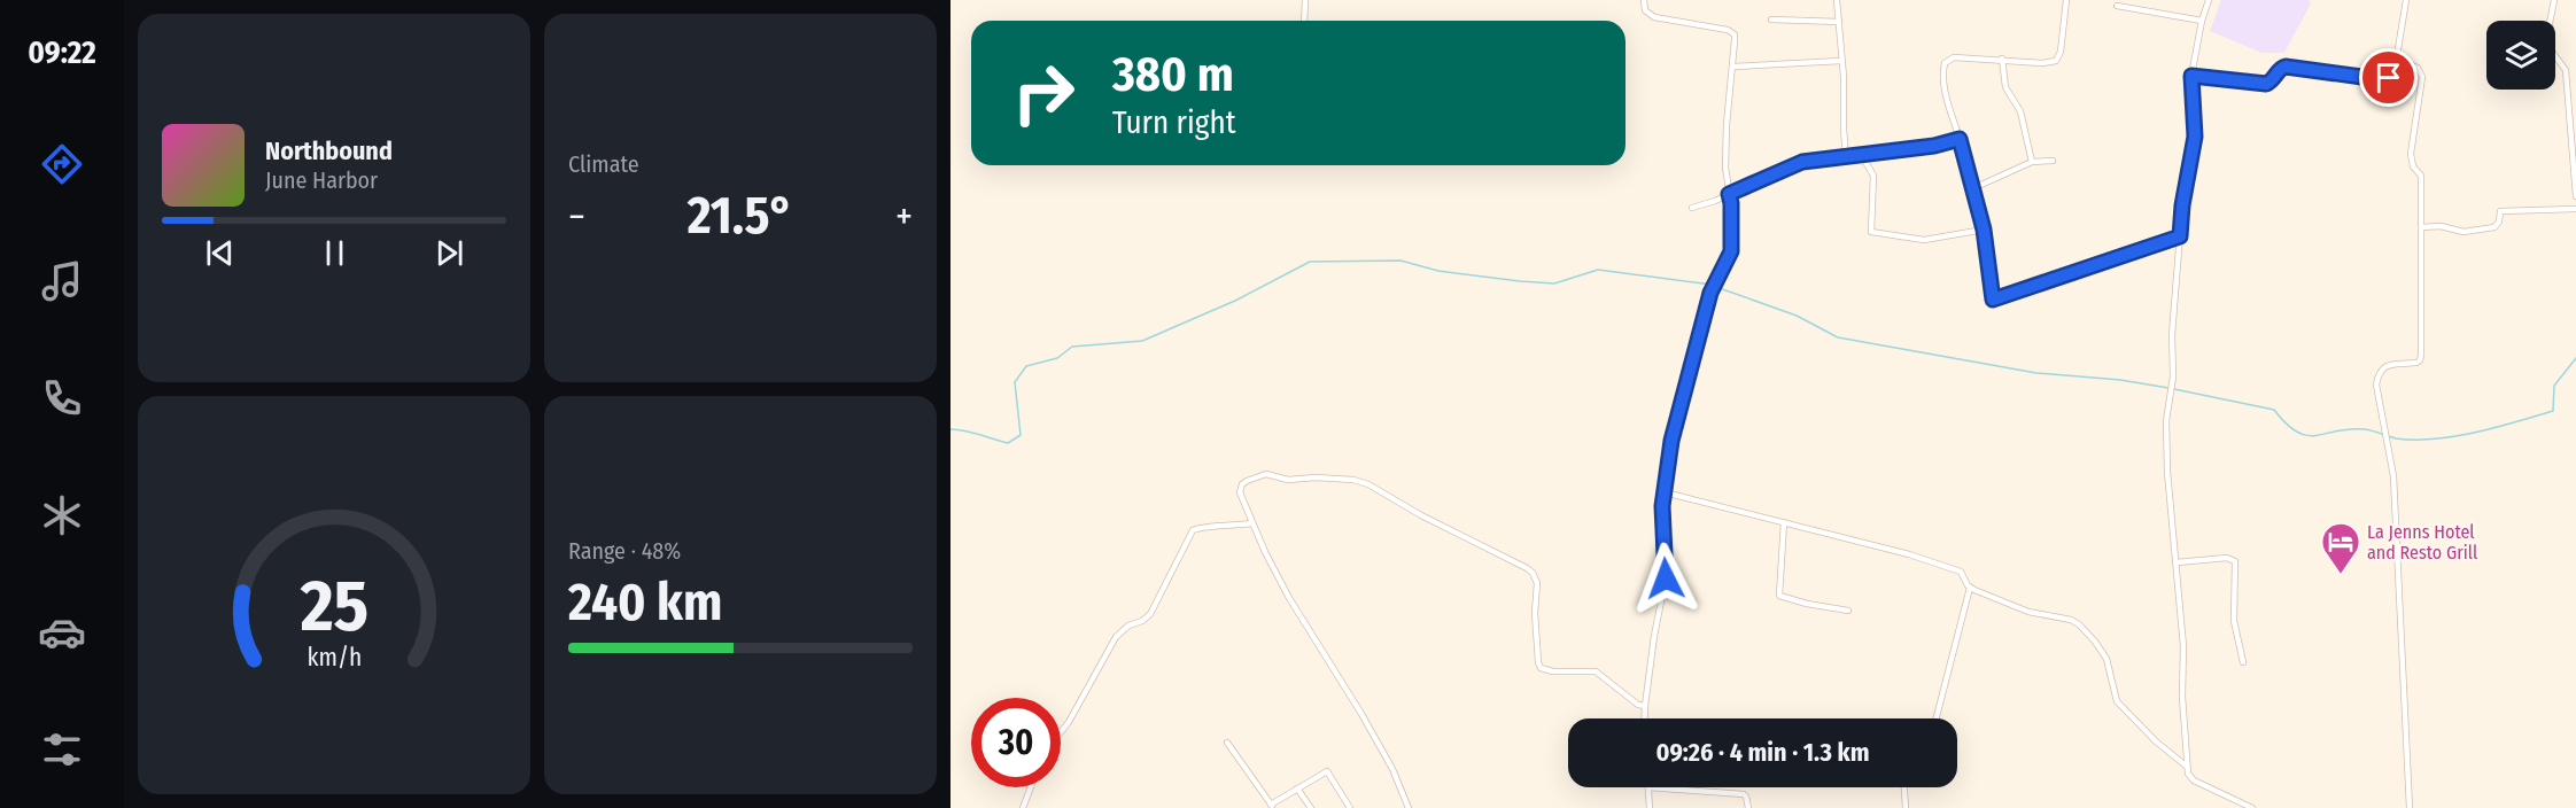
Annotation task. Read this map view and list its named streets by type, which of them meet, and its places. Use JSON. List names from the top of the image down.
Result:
{
  "places": {
    "hotel": ["La Jenns Hotel and Resto Grill"]
  },
  "page": {
    "tabs": "09:22",
    "tile": [
      "Climate",
      ["Range · 48%", "240 km"]
    ],
    "turn": ["380 m", "Turn right"],
    "song": ["Northbound", "June Harbor"],
    "heat": ["−", "21.5°", "+"],
    "limit": "30",
    "trip": "09:26 · 4 min · 1.3 km",
    "gauge": ["25", "km/h"]
  }
}
